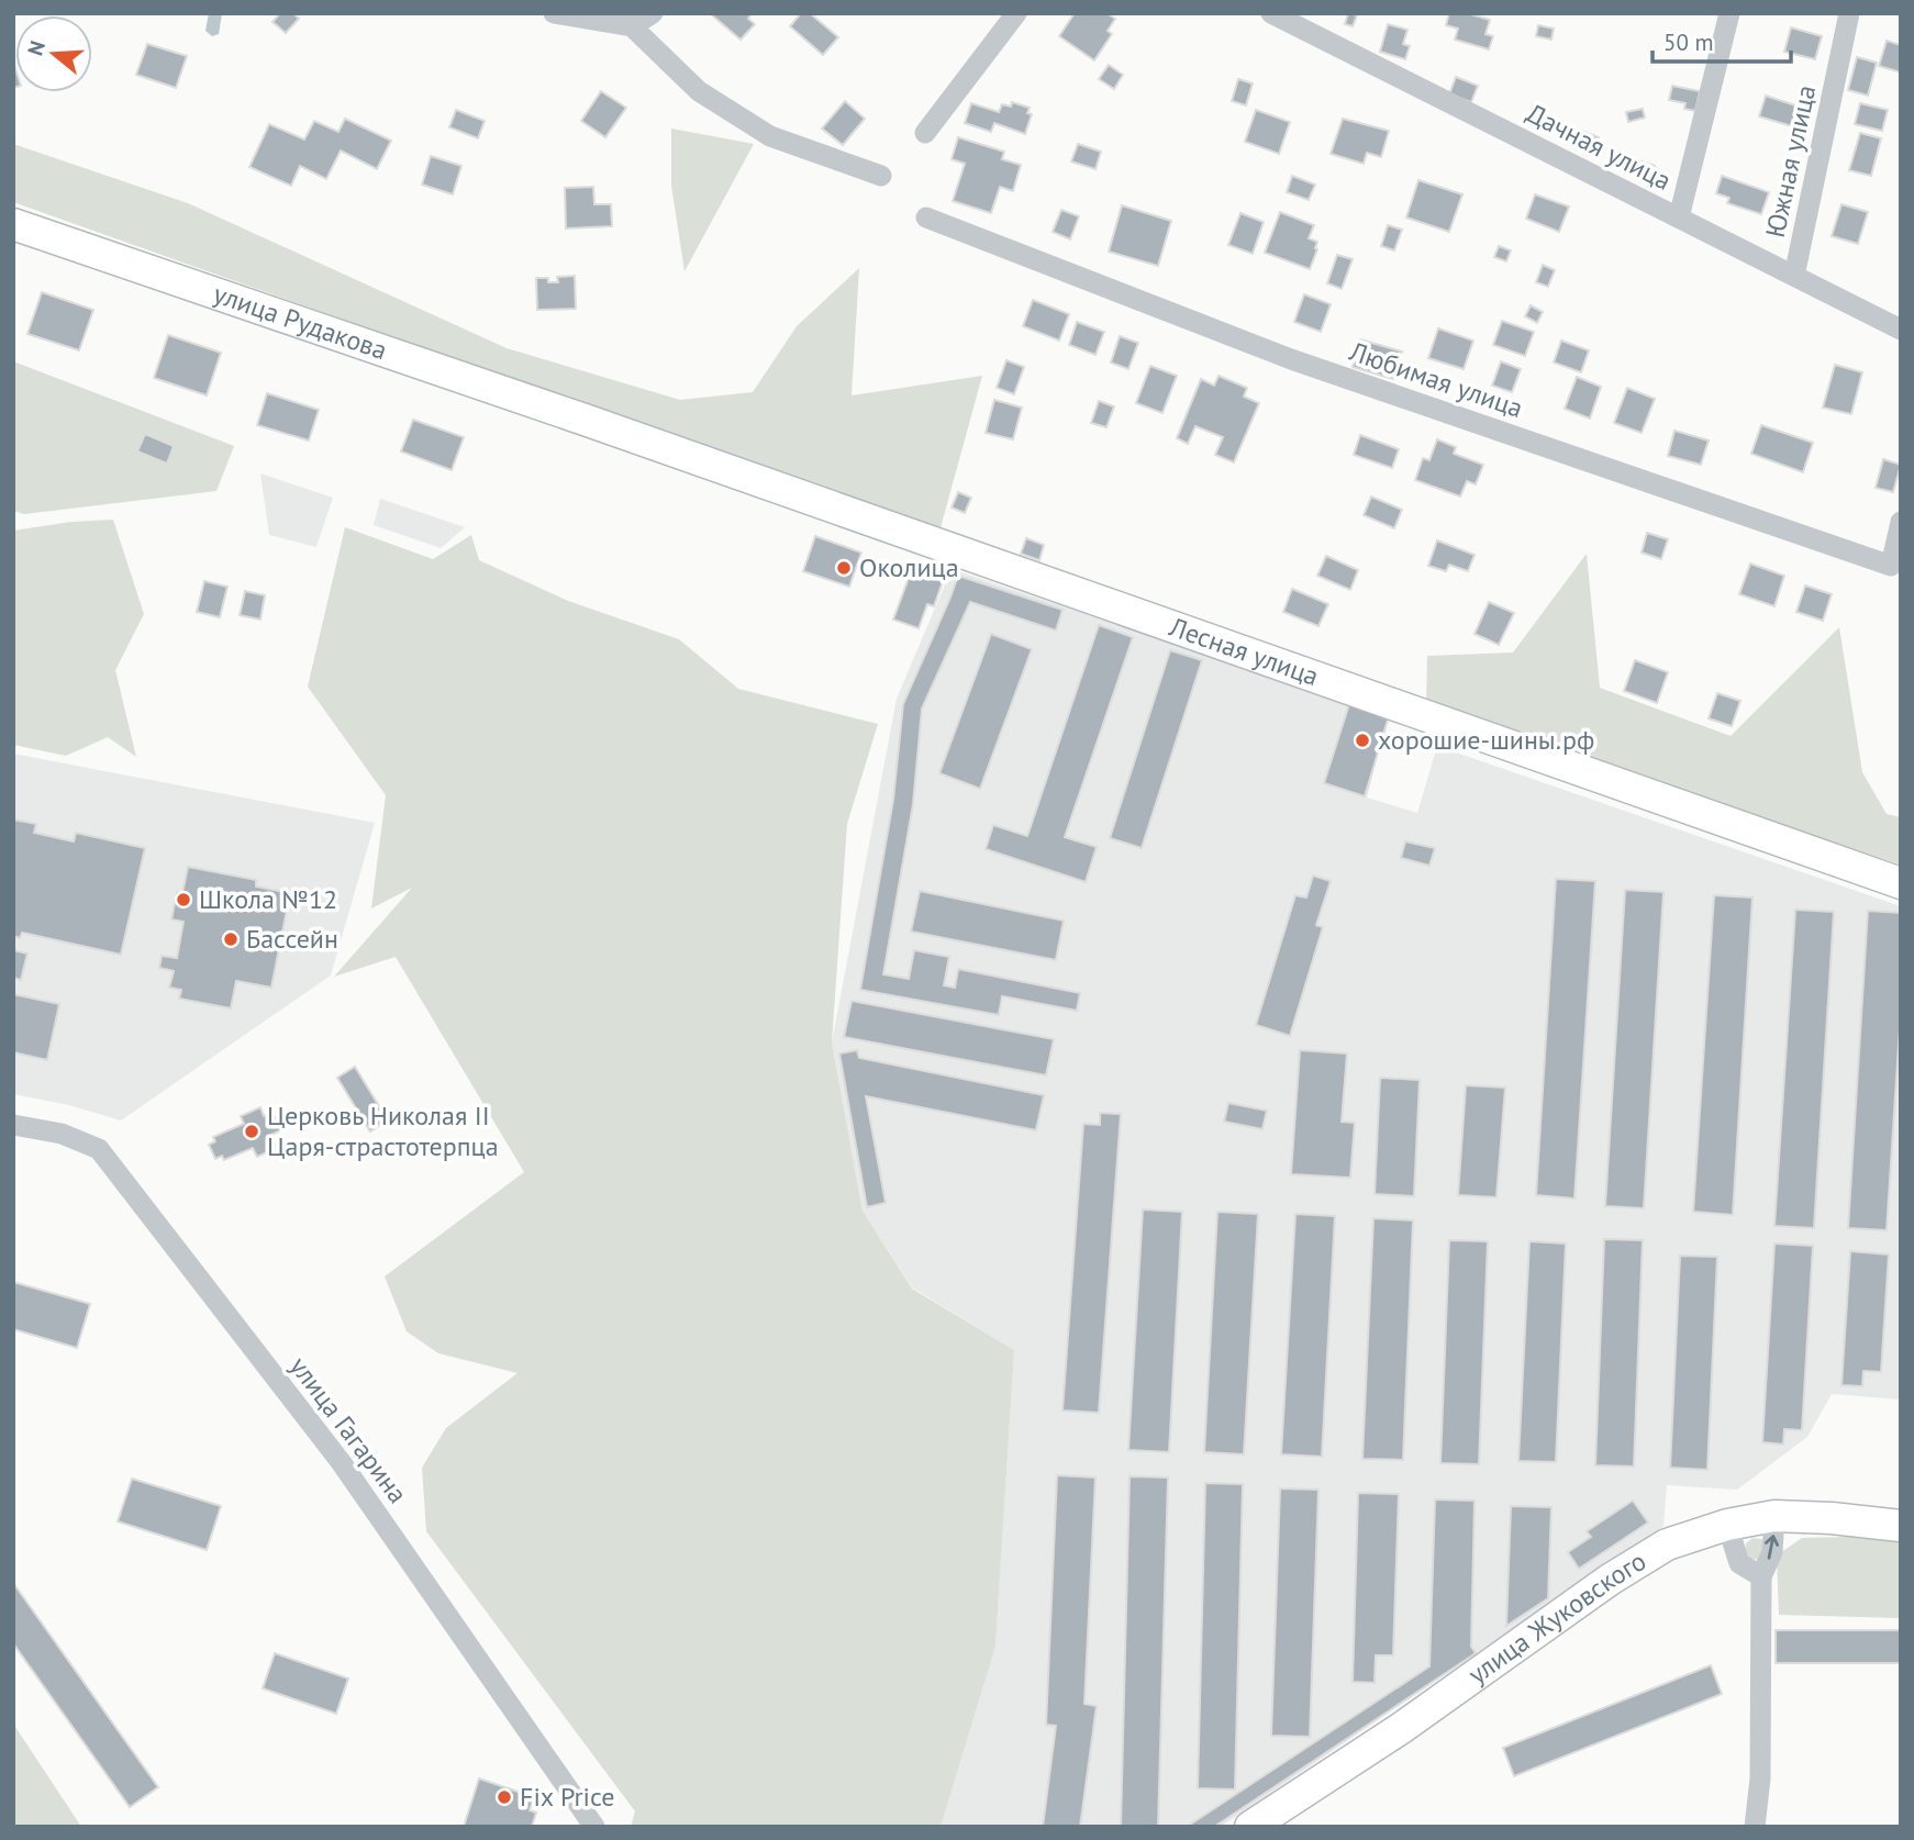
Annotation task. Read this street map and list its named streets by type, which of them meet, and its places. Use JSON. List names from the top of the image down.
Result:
{
  "streets": {
    "main road": ["улица Рудакова", "Лесная улица", "улица Жуковского"],
    "street": [
      "Дачная улица",
      "Южная улица",
      "Любимая улица",
      "улица Гагарина"
    ]
  },
  "crossings": [
    ["Дачная улица", "Южная улица"],
    ["улица Рудакова", "Лесная улица"]
  ],
  "places": [
    "Околица",
    "хорошие-шины.рф",
    "Школа №12",
    "Бассейн",
    "Церковь Николая II Царя-страстотерпца",
    "Fix Price"
  ],
  "scale_bar": "50 m",
  "north": "left"
}
